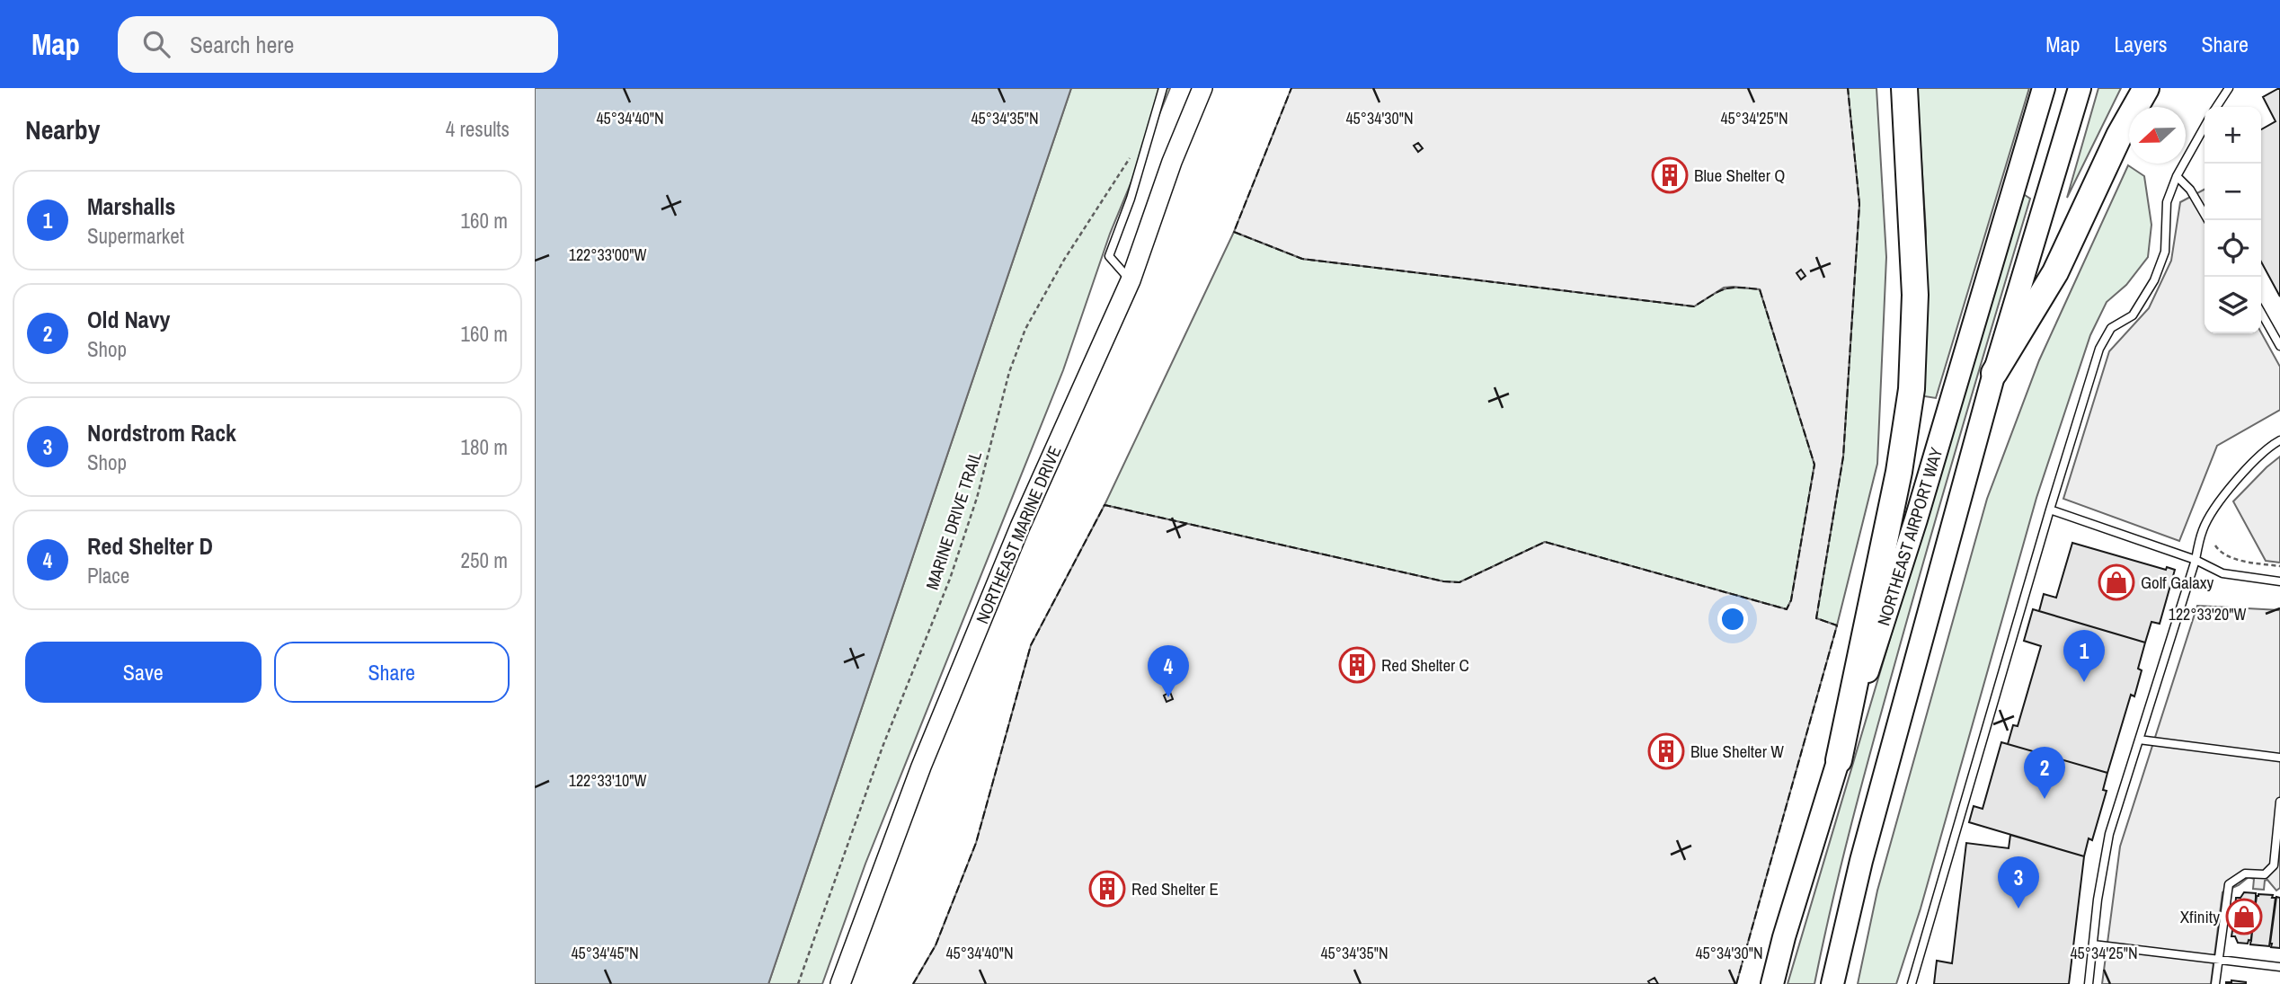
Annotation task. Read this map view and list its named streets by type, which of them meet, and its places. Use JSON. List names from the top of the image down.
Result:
{
  "streets": {
    "main road": ["NORTHEAST MARINE DRIVE", "NORTHEAST AIRPORT WAY"],
    "path": ["MARINE DRIVE TRAIL"]
  },
  "places": {
    "building": [
      "Blue Shelter Q",
      "Red Shelter C",
      "Blue Shelter W",
      "Red Shelter E"
    ],
    "shop": ["Golf Galaxy", "Xfinity"]
  },
  "north": "left",
  "page": {
    "header": "Map",
    "search": "Search here",
    "nav": ["Map", "Layers", "Share"],
    "heading": ["Nearby", "4 results"],
    "map_buttons": ["+", "−"],
    "list": [
      {
        "mark": "1",
        "name": "Marshalls",
        "note": "Supermarket",
        "value": "160 m"
      },
      {
        "mark": "2",
        "name": "Old Navy",
        "note": "Shop",
        "value": "160 m"
      },
      {
        "mark": "3",
        "name": "Nordstrom Rack",
        "note": "Shop",
        "value": "180 m"
      },
      {
        "mark": "4",
        "name": "Red Shelter D",
        "note": "Place",
        "value": "250 m"
      }
    ],
    "buttons": ["Save", "Share"],
    "pins": [
      "1",
      "4",
      "2",
      "3"
    ]
  },
  "coordinates": [
    "45°34'40\"N",
    "45°34'35\"N",
    "45°34'30\"N",
    "45°34'25\"N",
    "122°33'00\"W",
    "122°33'20\"W",
    "122°33'10\"W",
    "45°34'45\"N"
  ]
}
